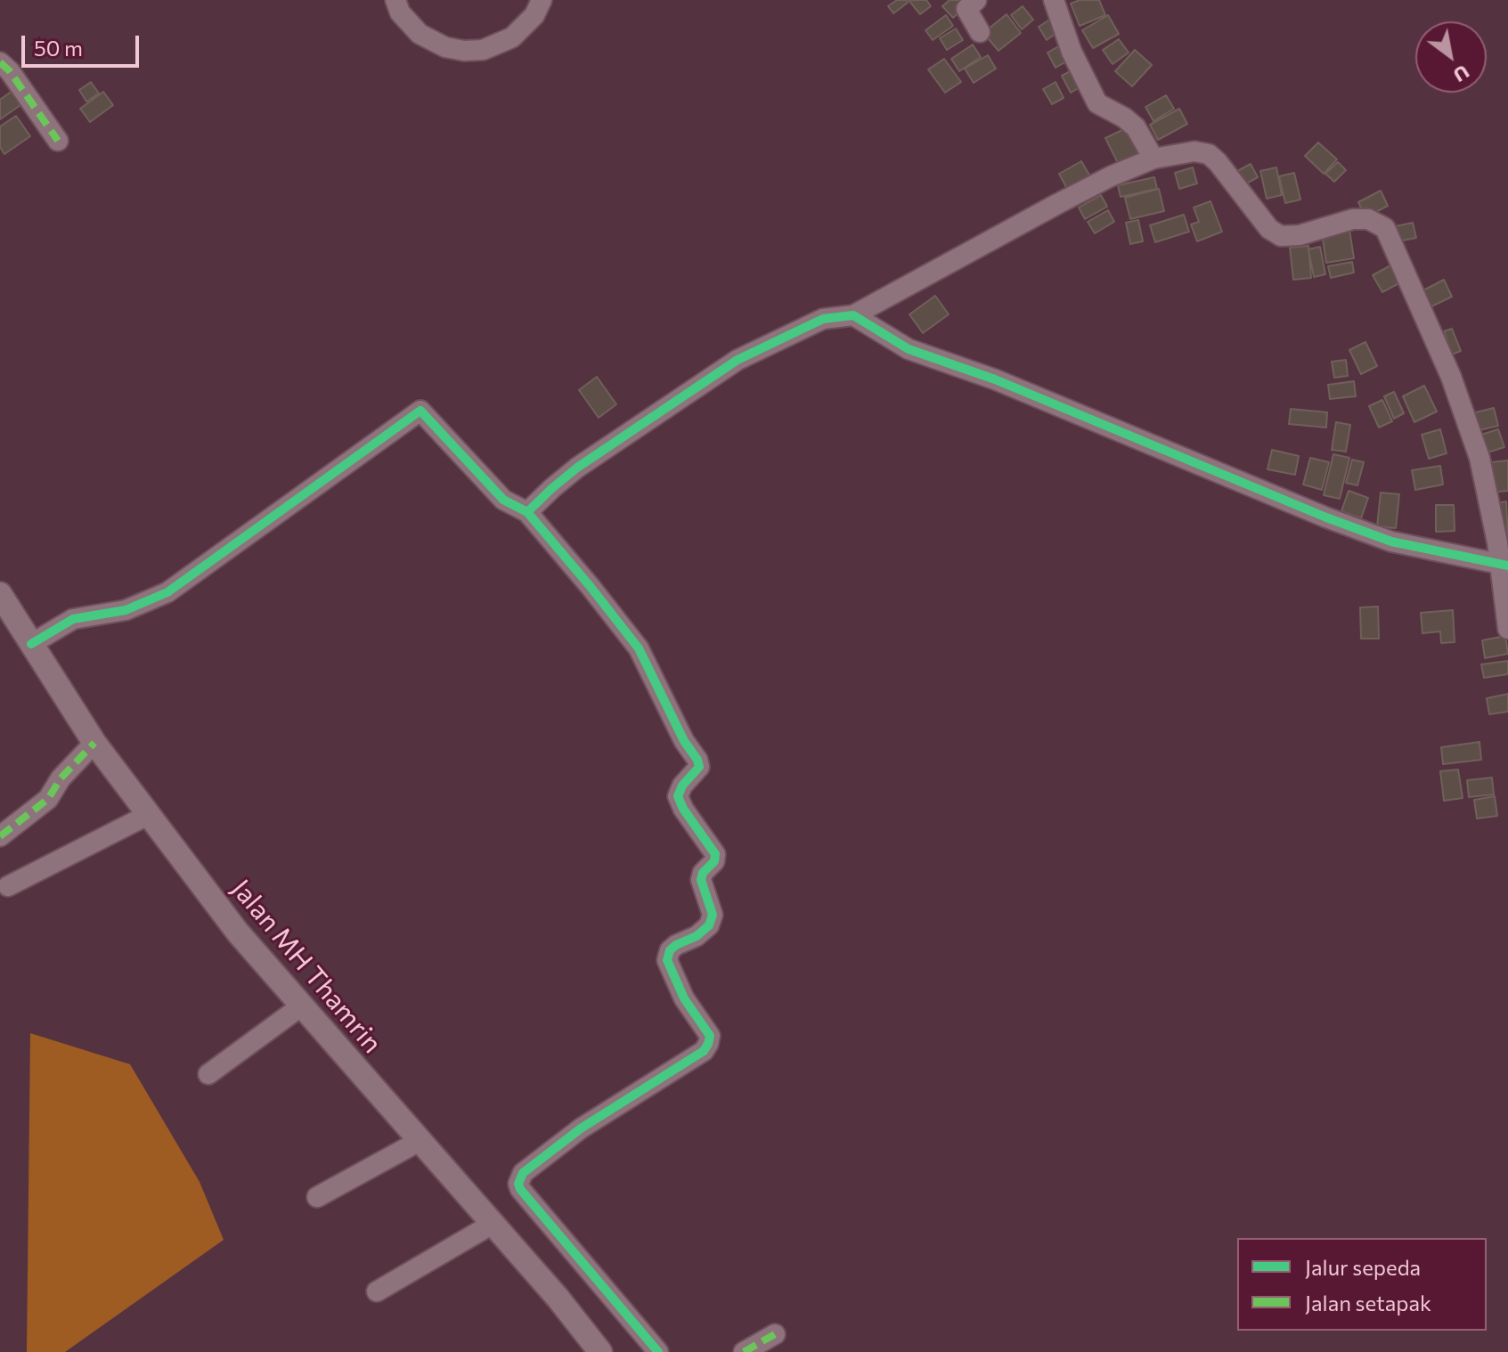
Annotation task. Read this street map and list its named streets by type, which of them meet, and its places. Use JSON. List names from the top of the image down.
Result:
{
  "streets": {
    "street": ["Jalan MH Thamrin"]
  },
  "legend": ["Jalur sepeda", "Jalan setapak"],
  "scale_bar": "50 m",
  "north": "bottom right"
}
